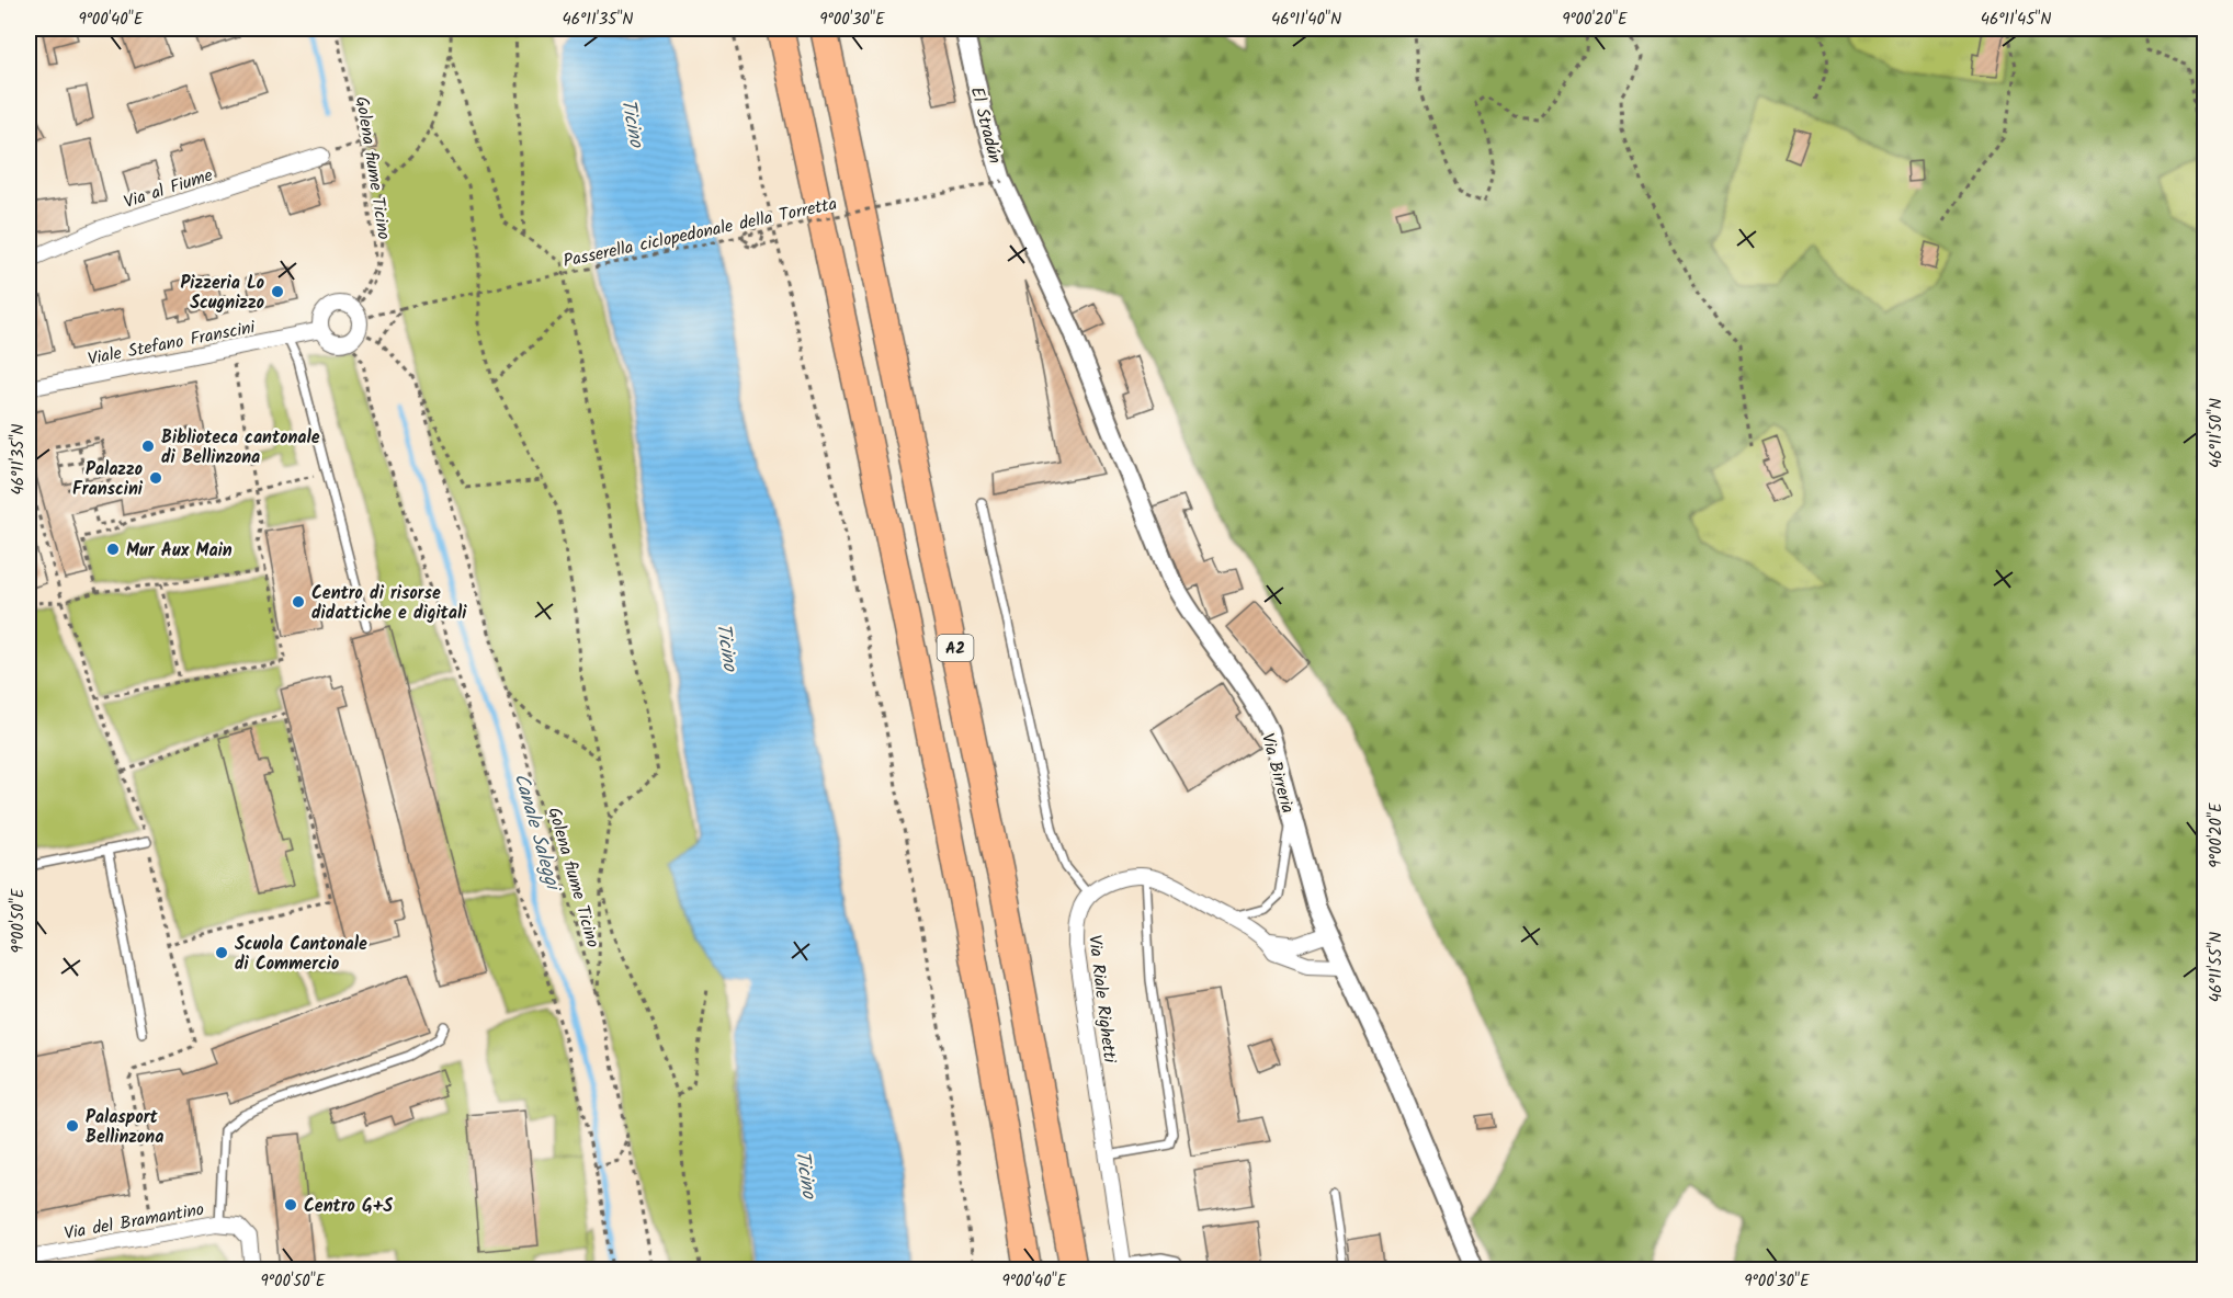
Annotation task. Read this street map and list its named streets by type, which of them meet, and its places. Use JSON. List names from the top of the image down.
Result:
{
  "streets": {
    "highway": ["A2"],
    "street": [
      "El Stradún",
      "Via al Fiume",
      "Viale Stefano Franscini",
      "Via Birreria",
      "Via Riale Righetti",
      "Via del Bramantino"
    ],
    "path": ["Golena fiume Ticino", "Passerella ciclopedonale della Torretta"]
  },
  "crossings": [
    ["El Stradún", "Passerella ciclopedonale della Torretta"],
    ["El Stradún", "Via Birreria"],
    ["Golena fiume Ticino", "Passerella ciclopedonale della Torretta"]
  ],
  "water": ["Ticino", "Canale Saleggi"],
  "places": [
    "Pizzeria Lo Scugnizzo",
    "Biblioteca cantonale di Bellinzona",
    "Palazzo Franscini",
    "Mur Aux Main",
    "Centro di risorse didattiche e digitali",
    "Scuola Cantonale di Commercio",
    "Palasport Bellinzona",
    "Centro G+S"
  ],
  "coordinates": [
    "9°00'40\"E",
    "46°11'35\"N",
    "9°00'30\"E",
    "46°11'40\"N",
    "9°00'20\"E",
    "46°11'45\"N",
    "46°11'50\"N",
    "9°00'50\"E",
    "46°11'55\"N"
  ]
}
